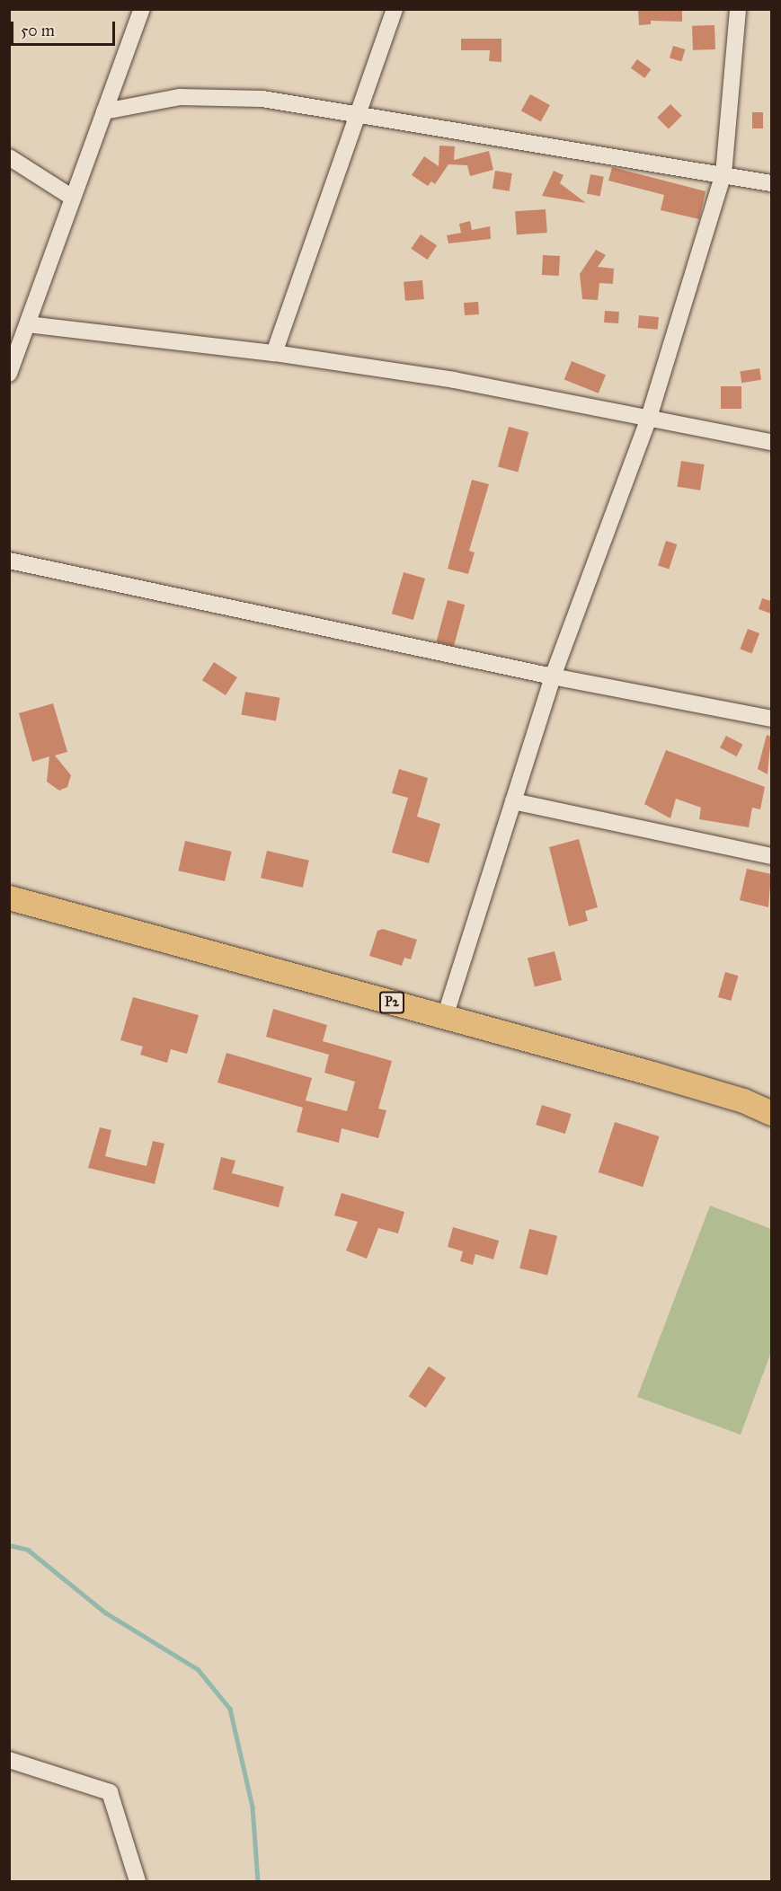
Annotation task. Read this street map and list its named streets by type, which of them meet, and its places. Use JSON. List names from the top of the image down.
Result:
{
  "streets": {
    "main road": ["P2"]
  },
  "scale_bar": "50 m"
}
